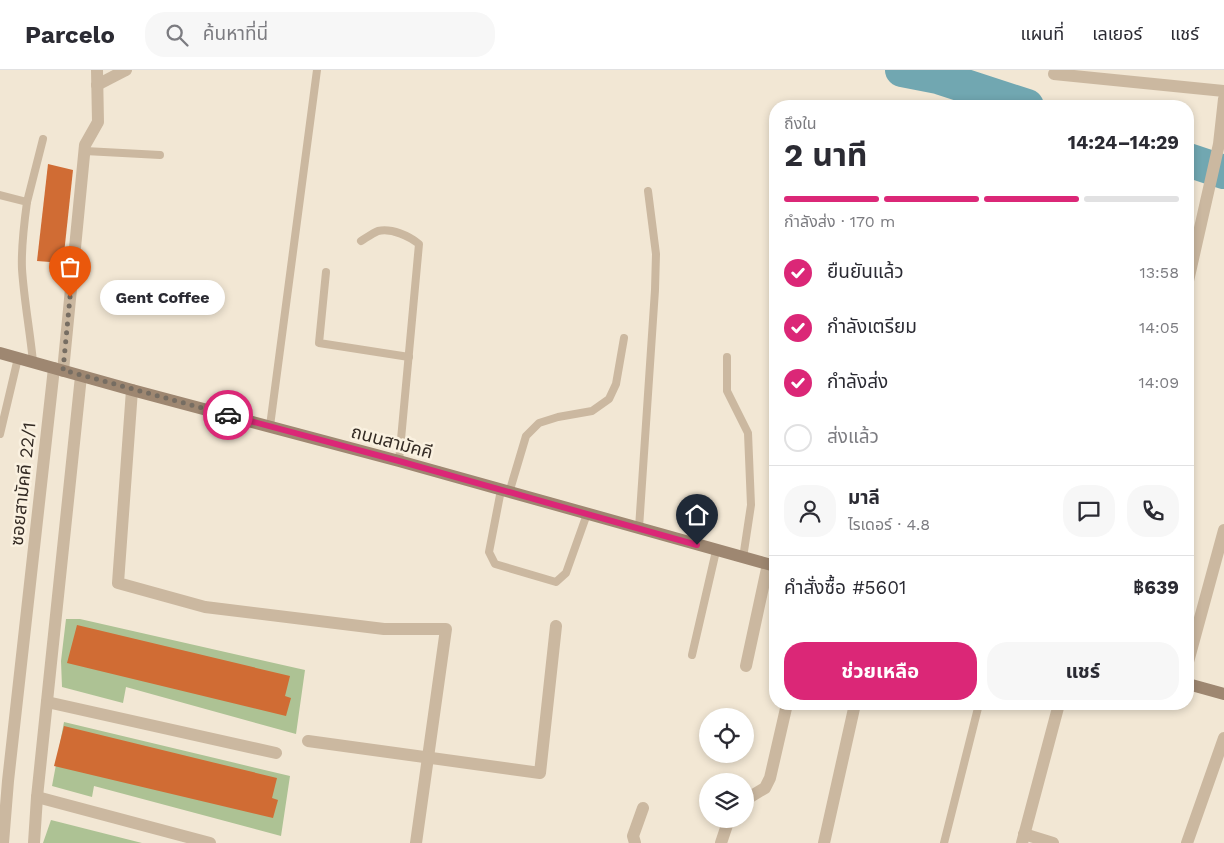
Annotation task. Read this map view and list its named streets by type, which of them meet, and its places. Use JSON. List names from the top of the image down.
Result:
{
  "streets": {
    "main road": ["ถนนสามัคคี"],
    "street": ["ซอยสามัคคี 22/1"]
  },
  "crossings": [
    ["ถนนสามัคคี", "ซอยสามัคคี 22/1"]
  ],
  "places": ["Gent Coffee"],
  "page": {
    "header": "Parcelo",
    "search": "ค้นหาที่นี่",
    "nav": ["แผนที่", "เลเยอร์", "แชร์"],
    "heading": ["2 นาที", "ถึงใน", "14:24–14:29"],
    "panel": [
      "มาลี",
      "ไรเดอร์ · 4.8",
      "คำสั่งซื้อ #5601",
      "฿639"
    ],
    "bar": "กำลังส่ง · 170 m",
    "list": [
      ["ยืนยันแล้ว", "13:58"],
      ["กำลังเตรียม", "14:05"],
      ["กำลังส่ง", "14:09"],
      "ส่งแล้ว"
    ],
    "bubble": "Gent Coffee",
    "buttons": ["ช่วยเหลือ", "แชร์"]
  }
}
